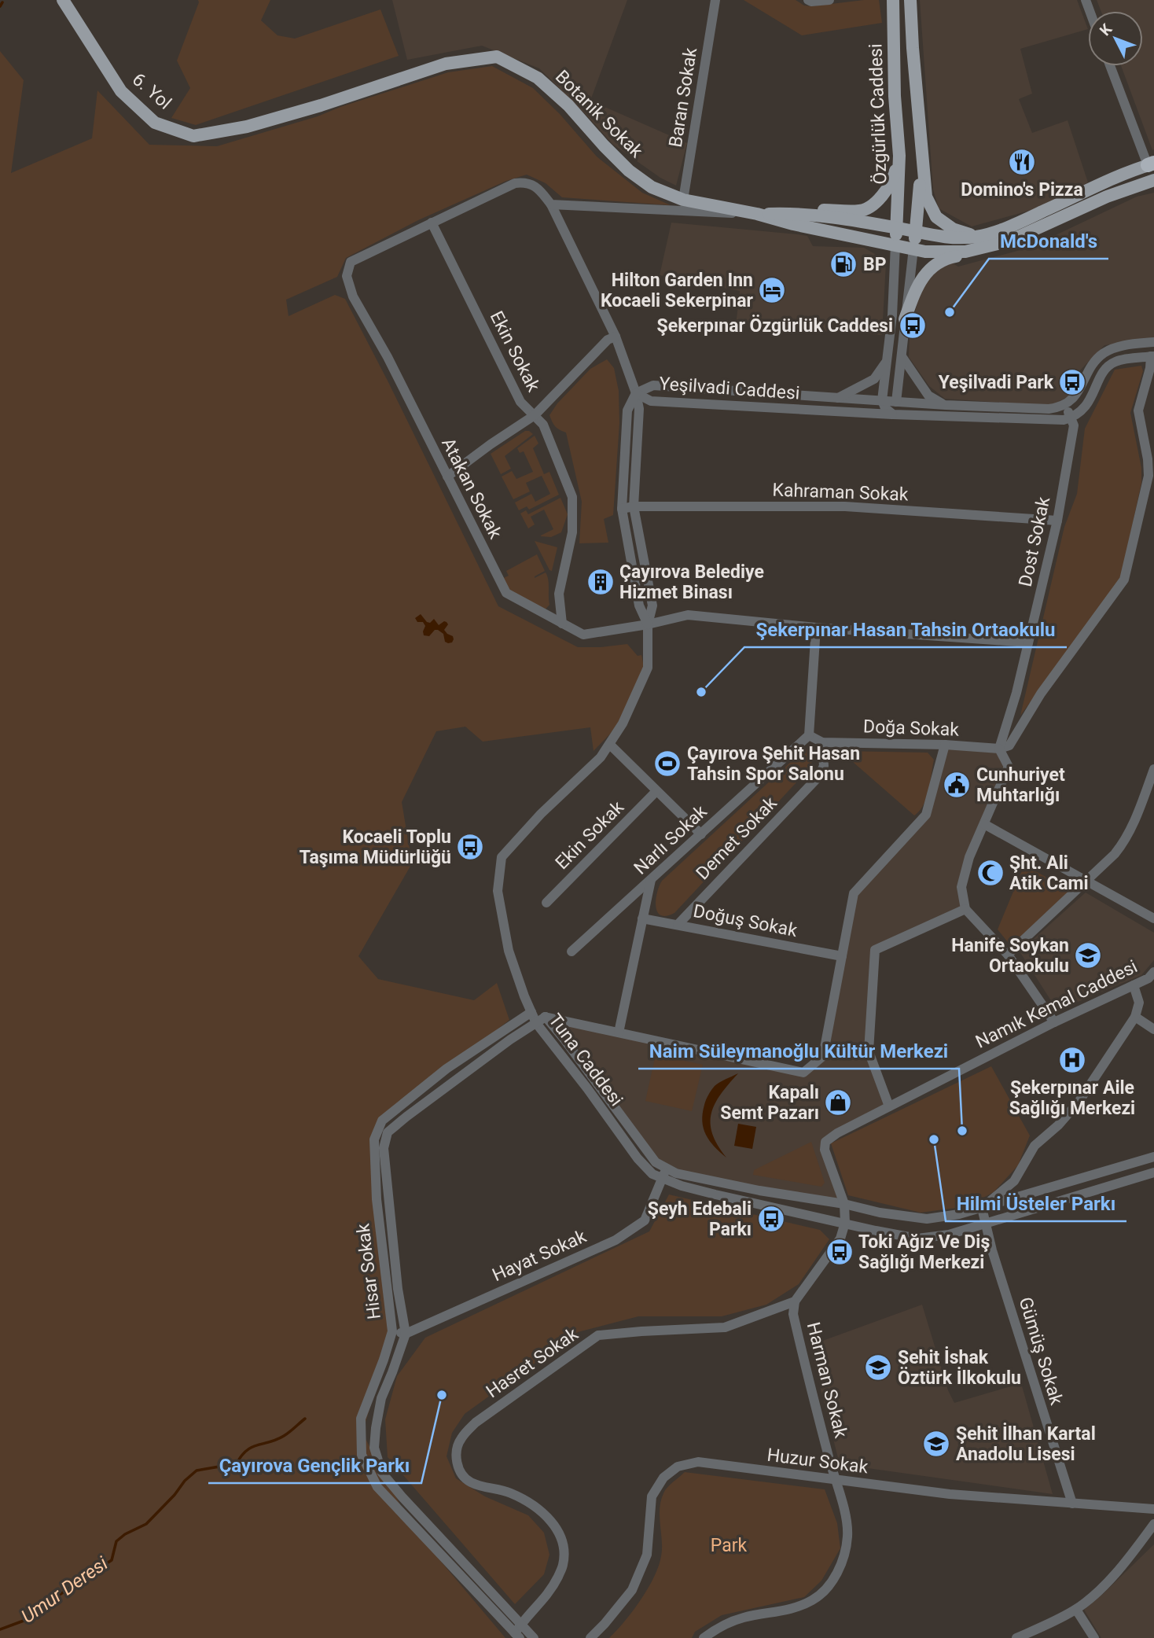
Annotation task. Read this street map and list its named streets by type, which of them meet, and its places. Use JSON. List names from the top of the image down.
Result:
{
  "streets": {
    "main road": ["6. Yol", "Botanik Sokak", "Özgürlük Caddesi"],
    "street": [
      "Baran Sokak",
      "Ekin Sokak",
      "Yeşilvadi Caddesi",
      "Atakan Sokak",
      "Kahraman Sokak",
      "Dost Sokak",
      "Doğa Sokak",
      "Demet Sokak",
      "Narlı Sokak",
      "Doğuş Sokak",
      "Namık Kemal Caddesi",
      "Tuna Caddesi",
      "Hayat Sokak",
      "Hisar Sokak",
      "Gümüş Sokak",
      "Hasret Sokak",
      "Harman Sokak",
      "Huzur Sokak"
    ]
  },
  "crossings": [
    ["6. Yol", "Botanik Sokak"],
    ["Baran Sokak", "Botanik Sokak"],
    ["Ekin Sokak", "Atakan Sokak"],
    ["Yeşilvadi Caddesi", "Dost Sokak"],
    ["Atakan Sokak", "Dost Sokak"],
    ["Atakan Sokak", "Tuna Caddesi"],
    ["Kahraman Sokak", "Dost Sokak"],
    ["Dost Sokak", "Doğa Sokak"],
    ["Doğa Sokak", "Demet Sokak"],
    ["Demet Sokak", "Doğuş Sokak"],
    ["Namık Kemal Caddesi", "Tuna Caddesi"],
    ["Tuna Caddesi", "Hayat Sokak"],
    ["Tuna Caddesi", "Hisar Sokak"],
    ["Tuna Caddesi", "Gümüş Sokak"],
    ["Hayat Sokak", "Hisar Sokak"],
    ["Hisar Sokak", "Hasret Sokak"],
    ["Gümüş Sokak", "Huzur Sokak"],
    ["Hasret Sokak", "Harman Sokak"],
    ["Harman Sokak", "Huzur Sokak"]
  ],
  "water": ["Umur Deresi"],
  "parks": ["Park"],
  "places": {
    "restaurant": ["Domino's Pizza"],
    "fuel station": ["BP"],
    "hotel": ["Hilton Garden Inn Kocaeli Sekerpinar"],
    "other": [
      "McDonald's",
      "Şekerpınar Hasan Tahsin Ortaokulu",
      "Naim Süleymanoğlu Kültür Merkezi",
      "Hilmi Üsteler Parkı",
      "Çayırova Gençlik Parkı"
    ],
    "bus stop": [
      "Şekerpınar Özgürlük Caddesi",
      "Yeşilvadi Park",
      "Kocaeli Toplu Taşıma Müdürlüğü",
      "Şeyh Edebali Parkı",
      "Toki Ağız Ve Diş Sağlığı Merkezi"
    ],
    "building": ["Çayırova Belediye Hizmet Binası"],
    "sports": ["Çayırova Şehit Hasan Tahsin Spor Salonu"],
    "public building": ["Cunhuriyet Muhtarlığı"],
    "mosque": ["Şht. Ali Atik Cami"],
    "school or university": ["Hanife Soykan Ortaokulu", "Şehit İshak Öztürk İlkokulu", "Şehit İlhan Kartal Anadolu Lisesi"],
    "hospital": ["Şekerpınar Aile Sağlığı Merkezi"],
    "shop": ["Kapalı Semt Pazarı"]
  },
  "north": "top left"
}
